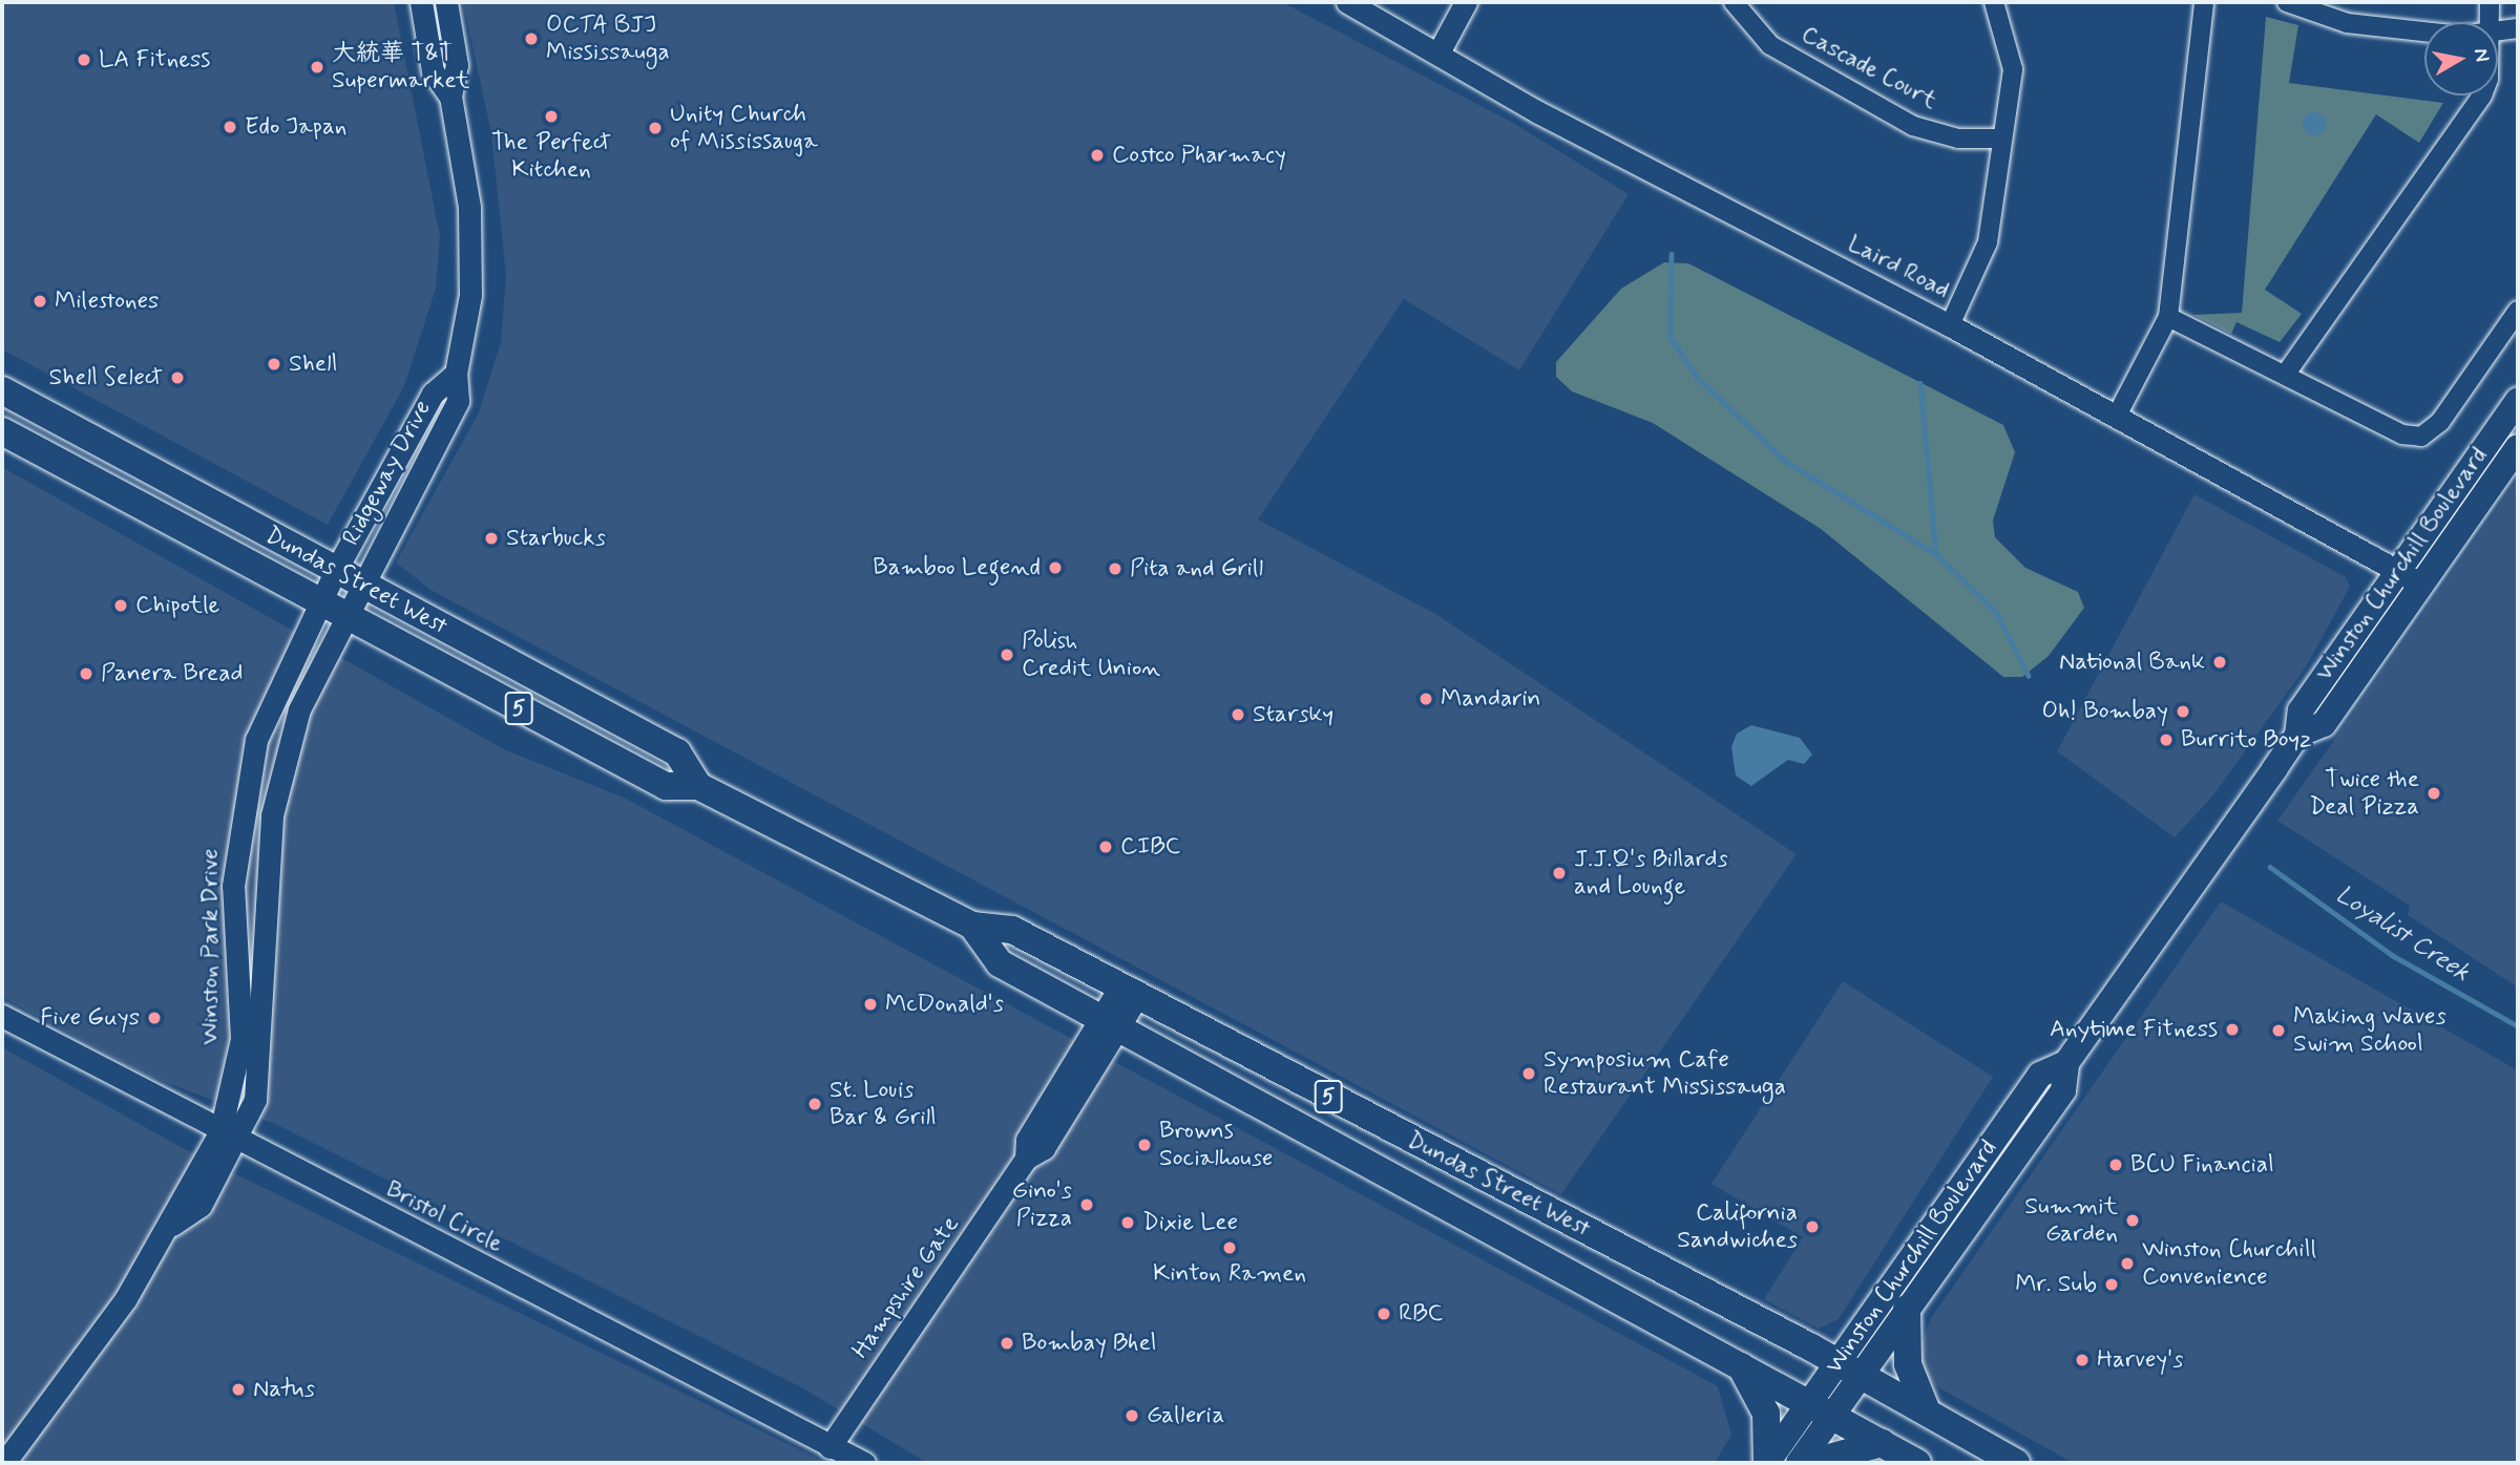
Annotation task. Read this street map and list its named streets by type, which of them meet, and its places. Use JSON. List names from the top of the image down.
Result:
{
  "streets": {
    "main road": ["Winston Churchill Boulevard", "Dundas Street West", "5"],
    "street": [
      "Cascade Court",
      "Laird Road",
      "Ridgeway Drive",
      "Winston Park Drive",
      "Bristol Circle",
      "Hampshire Gate"
    ]
  },
  "crossings": [
    ["Laird Road", "Winston Churchill Boulevard"],
    ["Ridgeway Drive", "Dundas Street West"],
    ["Ridgeway Drive", "Winston Park Drive"],
    ["Winston Churchill Boulevard", "Dundas Street West"],
    ["Dundas Street West", "Winston Park Drive"],
    ["Dundas Street West", "Hampshire Gate"],
    ["Winston Park Drive", "Bristol Circle"],
    ["Bristol Circle", "Hampshire Gate"]
  ],
  "water": ["Loyalist Creek"],
  "places": [
    "OCTA BJJ Mississauga",
    "LA Fitness",
    "大統華 T&T Supermarket",
    "The Perfect Kitchen",
    "Edo Japan",
    "Unity Church of Mississauga",
    "Costco Pharmacy",
    "Milestones",
    "Shell",
    "Shell Select",
    "Starbucks",
    "Bamboo Legend",
    "Pita and Grill",
    "Chipotle",
    "Polish Credit Union",
    "National Bank",
    "Panera Bread",
    "Mandarin",
    "Oh! Bombay",
    "Starsky",
    "Burrito Boyz",
    "Twice the Deal Pizza",
    "CIBC",
    "J.J.Q's Billards and Lounge",
    "McDonald's",
    "Five Guys",
    "Anytime Fitness",
    "Making Waves Swim School",
    "Symposium Cafe Restaurant Mississauga",
    "St. Louis Bar & Grill",
    "Browns Socialhouse",
    "BCU Financial",
    "Gino's Pizza",
    "Summit Garden",
    "Dixie Lee",
    "California Sandwiches",
    "Kinton Ramen",
    "Winston Churchill Convenience",
    "Mr. Sub",
    "RBC",
    "Bombay Bhel",
    "Harvey's",
    "Natus",
    "Galleria"
  ],
  "north": "right"
}
